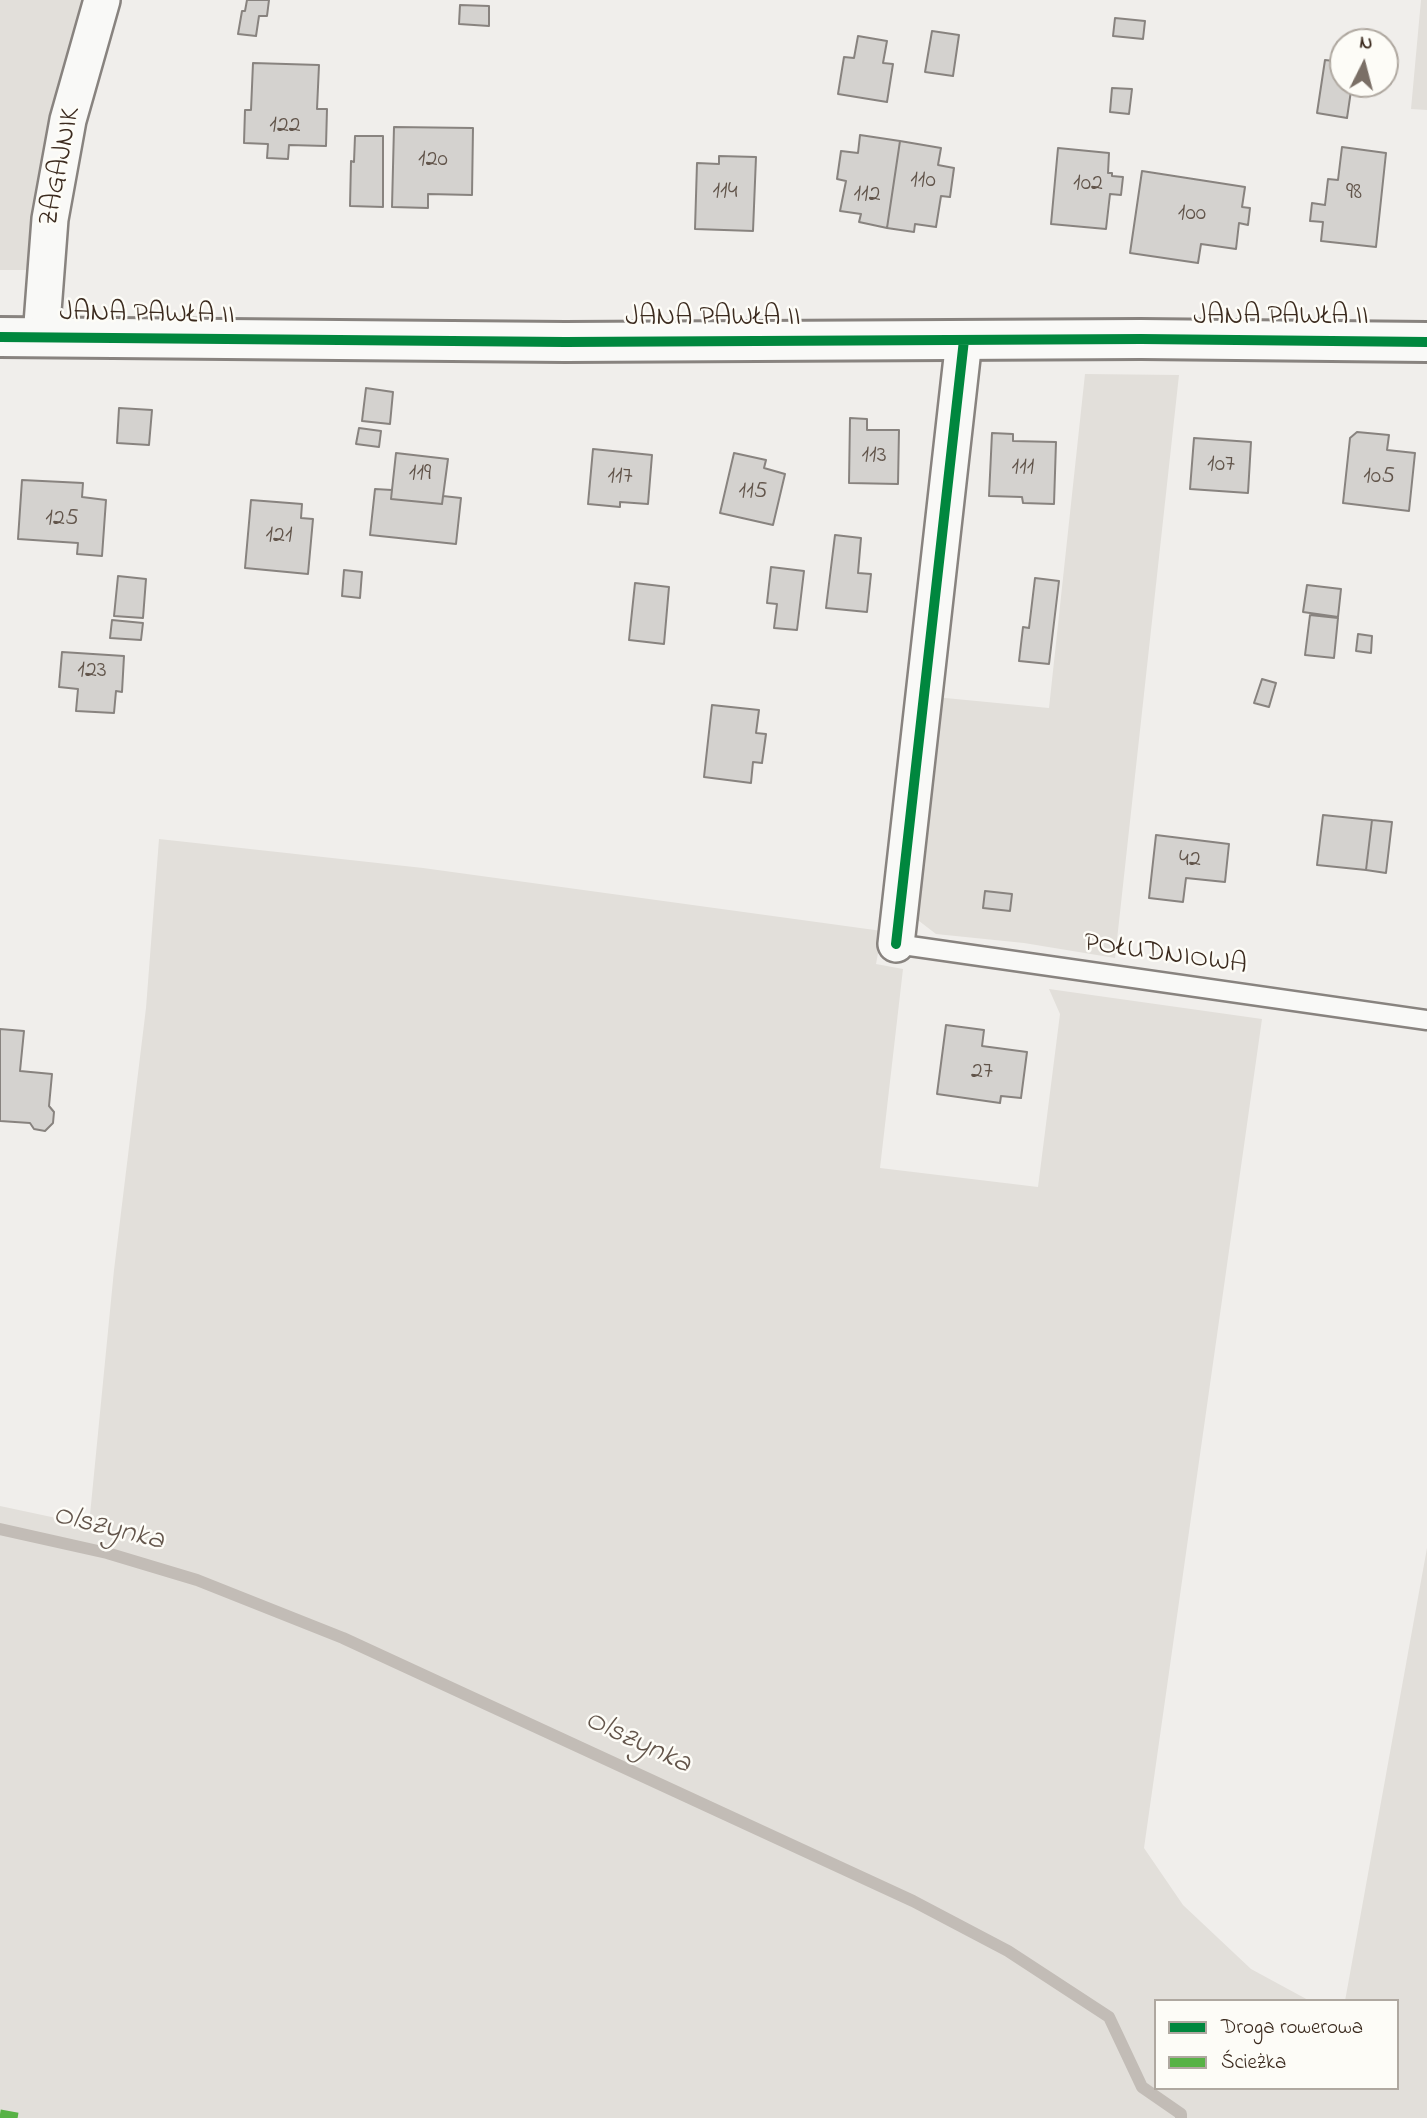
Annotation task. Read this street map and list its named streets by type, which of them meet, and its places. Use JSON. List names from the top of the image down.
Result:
{
  "streets": {
    "street": ["ZAGAJNIK", "JANA PAWŁA II"],
    "lane": ["POŁUDNIOWA"]
  },
  "crossings": [
    ["ZAGAJNIK", "JANA PAWŁA II"]
  ],
  "water": ["Olszynka"],
  "house_numbers": [
    "122",
    "120",
    "110",
    "102",
    "114",
    "98",
    "112",
    "100",
    "113",
    "107",
    "111",
    "119",
    "117",
    "105",
    "115",
    "125",
    "121",
    "123",
    "42",
    "27"
  ],
  "legend": ["Droga rowerowa", "Ścieżka"],
  "north": "top"
}
